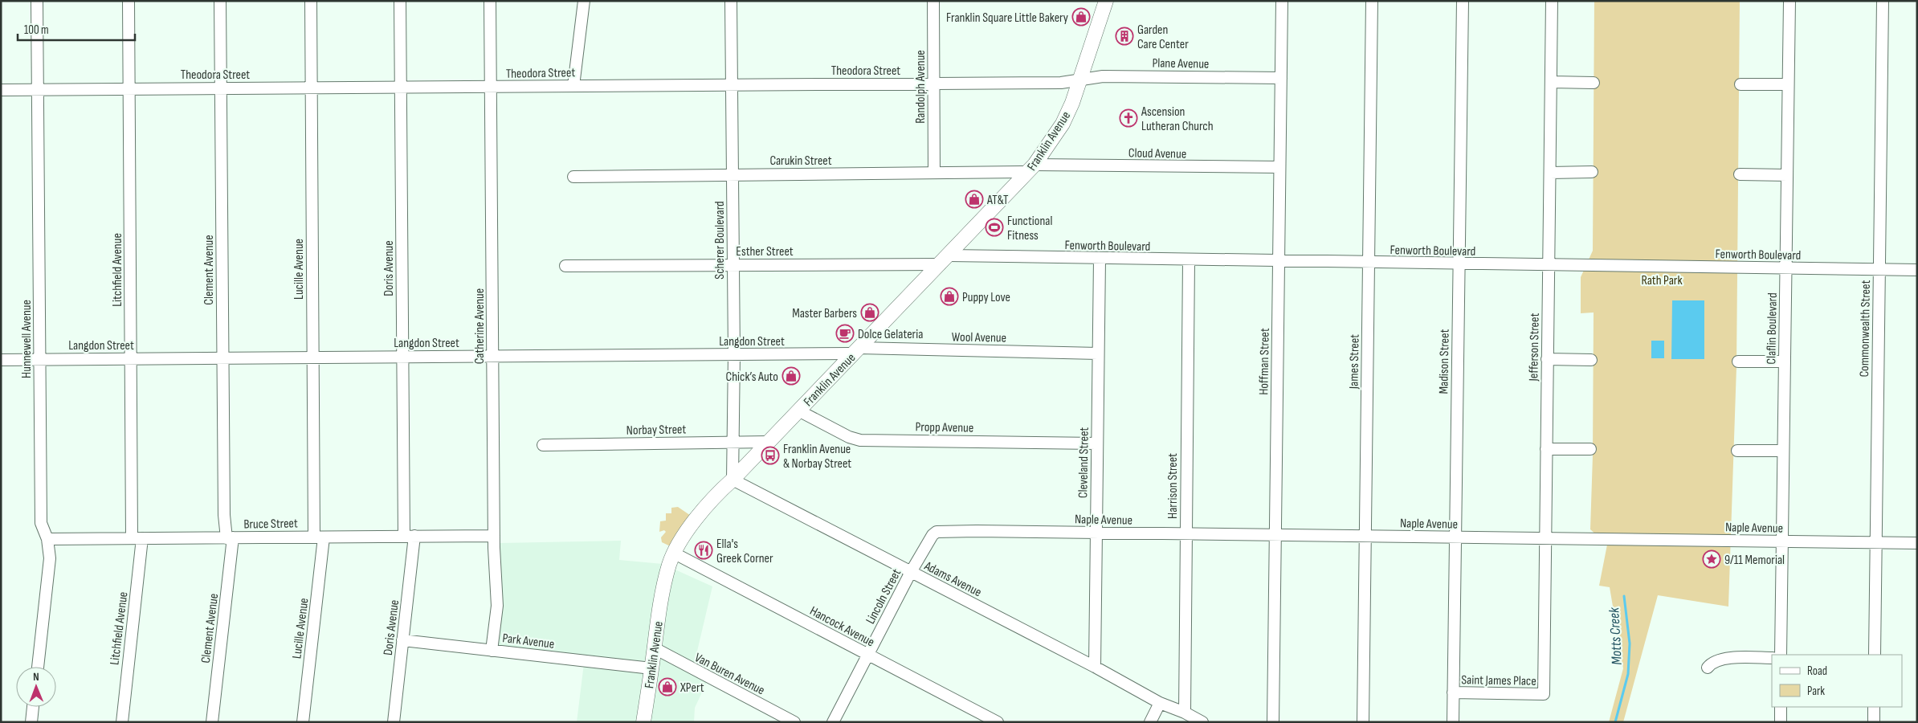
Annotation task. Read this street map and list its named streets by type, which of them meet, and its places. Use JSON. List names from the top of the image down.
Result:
{
  "streets": {
    "main road": ["Franklin Avenue"],
    "street": [
      "Plane Avenue",
      "Theodora Street",
      "Randolph Avenue",
      "Cloud Avenue",
      "Carukin Street",
      "Scherer Boulevard",
      "Fenworth Boulevard",
      "Esther Street",
      "Doris Avenue",
      "Lucille Avenue",
      "Litchfield Avenue",
      "Clement Avenue",
      "Catherine Avenue",
      "Claflin Boulevard",
      "Commonwealth Street",
      "Wool Avenue",
      "Hunnewell Avenue",
      "Langdon Street",
      "Jefferson Street",
      "Hoffman Street",
      "James Street",
      "Madison Street",
      "Propp Avenue",
      "Norbay Street",
      "Cleveland Street",
      "Harrison Street",
      "Naple Avenue",
      "Bruce Street",
      "Adams Avenue",
      "Lincoln Street",
      "Hancock Avenue",
      "Park Avenue",
      "Van Buren Avenue",
      "Saint James Place"
    ]
  },
  "crossings": [
    ["Plane Avenue", "Theodora Street"],
    ["Plane Avenue", "Franklin Avenue"],
    ["Plane Avenue", "Hoffman Street"],
    ["Theodora Street", "Randolph Avenue"],
    ["Theodora Street", "Franklin Avenue"],
    ["Theodora Street", "Scherer Boulevard"],
    ["Theodora Street", "Doris Avenue"],
    ["Theodora Street", "Lucille Avenue"],
    ["Theodora Street", "Litchfield Avenue"],
    ["Theodora Street", "Clement Avenue"],
    ["Theodora Street", "Catherine Avenue"],
    ["Theodora Street", "Hunnewell Avenue"],
    ["Randolph Avenue", "Carukin Street"],
    ["Franklin Avenue", "Cloud Avenue"],
    ["Franklin Avenue", "Carukin Street"],
    ["Franklin Avenue", "Scherer Boulevard"],
    ["Franklin Avenue", "Fenworth Boulevard"],
    ["Franklin Avenue", "Esther Street"],
    ["Franklin Avenue", "Wool Avenue"],
    ["Franklin Avenue", "Langdon Street"],
    ["Franklin Avenue", "Propp Avenue"],
    ["Franklin Avenue", "Norbay Street"],
    ["Franklin Avenue", "Adams Avenue"],
    ["Franklin Avenue", "Hancock Avenue"],
    ["Franklin Avenue", "Park Avenue"],
    ["Franklin Avenue", "Van Buren Avenue"],
    ["Cloud Avenue", "Carukin Street"],
    ["Cloud Avenue", "Hoffman Street"],
    ["Carukin Street", "Scherer Boulevard"],
    ["Scherer Boulevard", "Esther Street"],
    ["Scherer Boulevard", "Langdon Street"],
    ["Scherer Boulevard", "Norbay Street"],
    ["Scherer Boulevard", "Adams Avenue"],
    ["Fenworth Boulevard", "Esther Street"],
    ["Fenworth Boulevard", "Claflin Boulevard"],
    ["Fenworth Boulevard", "Commonwealth Street"],
    ["Fenworth Boulevard", "Jefferson Street"],
    ["Fenworth Boulevard", "Hoffman Street"],
    ["Fenworth Boulevard", "James Street"],
    ["Fenworth Boulevard", "Madison Street"],
    ["Fenworth Boulevard", "Cleveland Street"],
    ["Fenworth Boulevard", "Harrison Street"],
    ["Doris Avenue", "Langdon Street"],
    ["Doris Avenue", "Bruce Street"],
    ["Doris Avenue", "Park Avenue"],
    ["Lucille Avenue", "Langdon Street"],
    ["Lucille Avenue", "Bruce Street"],
    ["Litchfield Avenue", "Langdon Street"],
    ["Litchfield Avenue", "Bruce Street"],
    ["Clement Avenue", "Langdon Street"],
    ["Clement Avenue", "Bruce Street"],
    ["Catherine Avenue", "Langdon Street"],
    ["Catherine Avenue", "Bruce Street"],
    ["Catherine Avenue", "Park Avenue"],
    ["Claflin Boulevard", "Naple Avenue"],
    ["Commonwealth Street", "Naple Avenue"],
    ["Wool Avenue", "Langdon Street"],
    ["Wool Avenue", "Cleveland Street"],
    ["Hunnewell Avenue", "Langdon Street"],
    ["Hunnewell Avenue", "Bruce Street"],
    ["Jefferson Street", "Naple Avenue"],
    ["Jefferson Street", "Saint James Place"],
    ["Hoffman Street", "Naple Avenue"],
    ["James Street", "Naple Avenue"],
    ["Madison Street", "Naple Avenue"],
    ["Madison Street", "Saint James Place"],
    ["Propp Avenue", "Cleveland Street"],
    ["Cleveland Street", "Naple Avenue"],
    ["Cleveland Street", "Adams Avenue"],
    ["Harrison Street", "Naple Avenue"],
    ["Harrison Street", "Adams Avenue"],
    ["Naple Avenue", "Lincoln Street"],
    ["Adams Avenue", "Lincoln Street"],
    ["Lincoln Street", "Hancock Avenue"]
  ],
  "water": ["Motts Creek"],
  "parks": ["Rath Park"],
  "places": {
    "shop": [
      "Franklin Square Little Bakery",
      "AT&T",
      "Puppy Love",
      "Master Barbers",
      "Chick’s Auto",
      "XPert"
    ],
    "building": ["Garden Care Center"],
    "church": ["Ascension Lutheran Church"],
    "sports": ["Functional Fitness"],
    "cafe": ["Dolce Gelateria"],
    "bus stop": ["Franklin Avenue & Norbay Street"],
    "restaurant": ["Ella's Greek Corner"],
    "place": ["9/11 Memorial"]
  },
  "legend": ["Road", "Park"],
  "scale_bar": "100 m",
  "north": "top"
}
